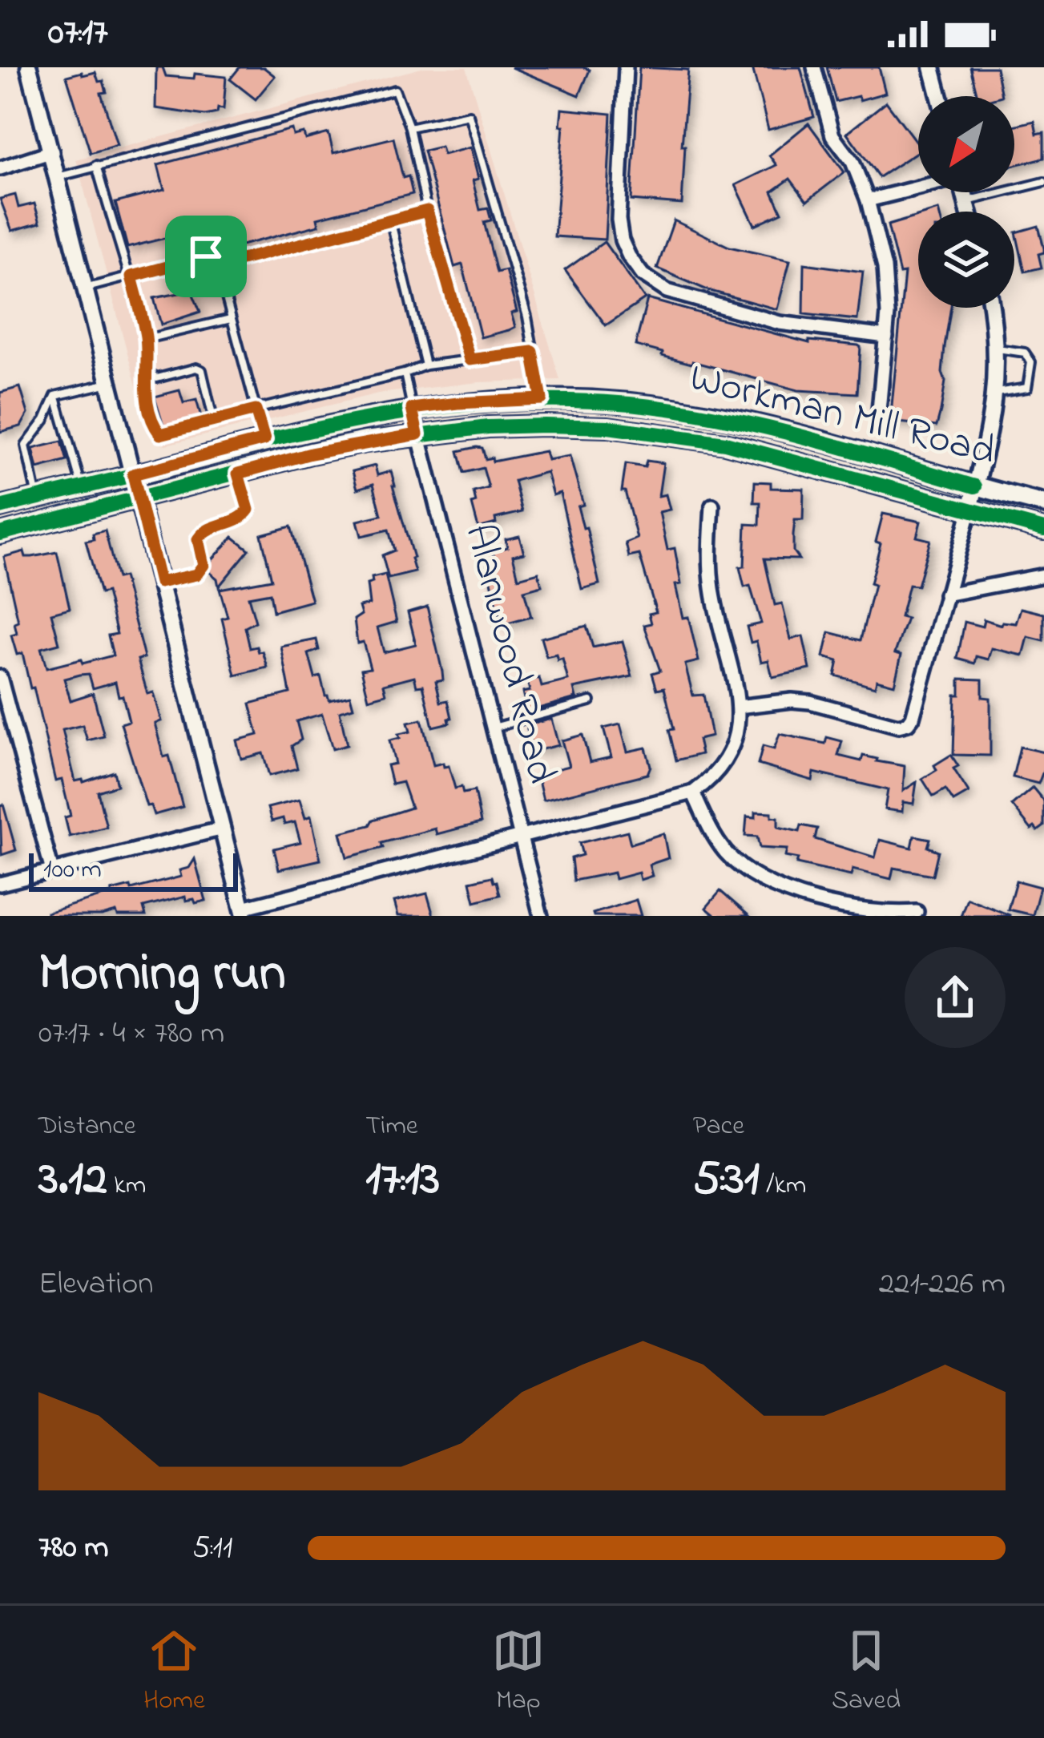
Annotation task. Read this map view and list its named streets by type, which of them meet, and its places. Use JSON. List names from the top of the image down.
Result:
{
  "streets": {
    "main road": ["Workman Mill Road"],
    "street": ["Alanwood Road"]
  },
  "crossings": [
    ["Workman Mill Road", "Alanwood Road"]
  ],
  "scale_bar": "100 m",
  "north": "bottom left",
  "page": {
    "status": "07:17",
    "scale": "100 m",
    "heading": ["Morning run", "07:17 · 4 × 780 m"],
    "stats": [
      ["Distance", "3.12 km"],
      ["Time", "17:13"],
      ["Pace", "5:31 /km"]
    ],
    "chart": ["Elevation", "221–226 m"],
    "list": [
      {
        "name": "780 m",
        "note": "5:11"
      }
    ],
    "tabs": ["Home", "Map", "Saved"]
  }
}
